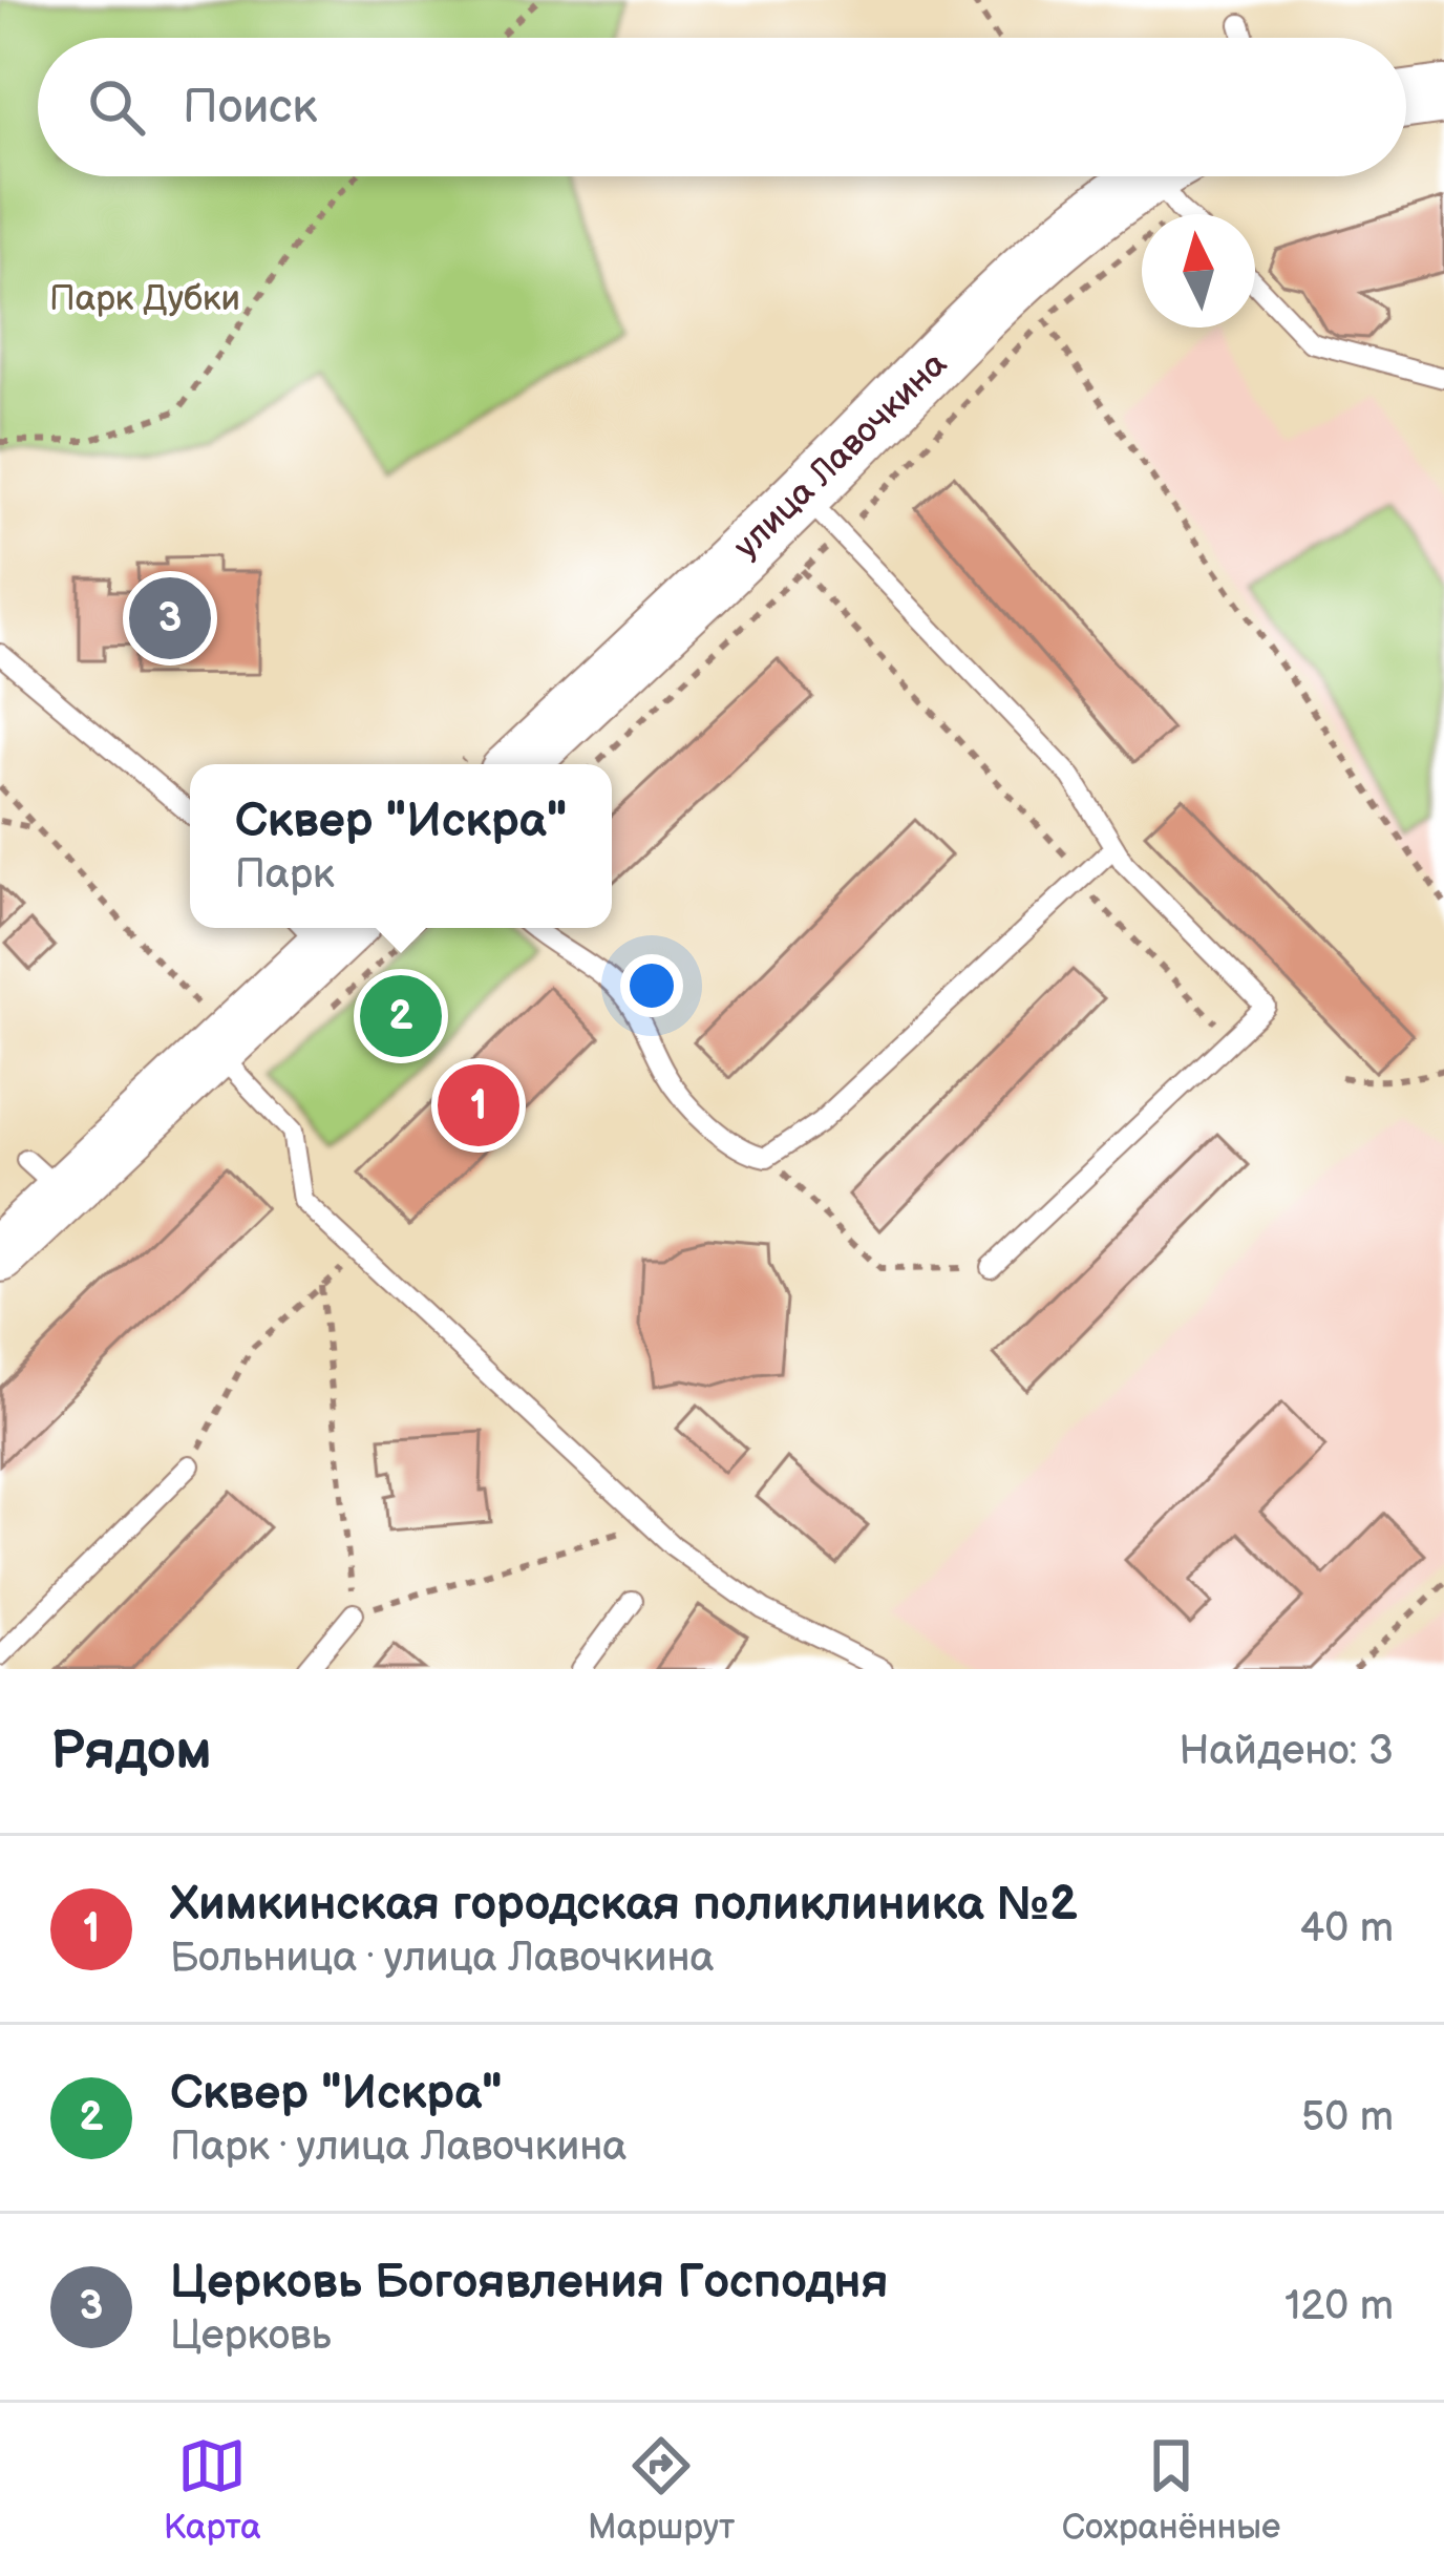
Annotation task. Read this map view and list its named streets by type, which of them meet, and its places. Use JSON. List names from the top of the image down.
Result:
{
  "streets": {
    "street": ["улица Лавочкина"]
  },
  "parks": ["Парк Дубки"],
  "north": "top",
  "page": {
    "search": "Поиск",
    "pins": ["3", "2", "1"],
    "popup": ["Сквер \"Искра\"", "Парк"],
    "heading": ["Рядом", "Найдено: 3"],
    "list": [
      {
        "mark": "1",
        "name": "Химкинская городская поликлиника №2",
        "note": "Больница · улица Лавочкина",
        "value": "40 m"
      },
      {
        "mark": "2",
        "name": "Сквер \"Искра\"",
        "note": "Парк · улица Лавочкина",
        "value": "50 m"
      },
      {
        "mark": "3",
        "name": "Церковь Богоявления Господня",
        "note": "Церковь",
        "value": "120 m"
      }
    ],
    "nav": ["Карта", "Маршрут", "Сохранённые"]
  }
}
